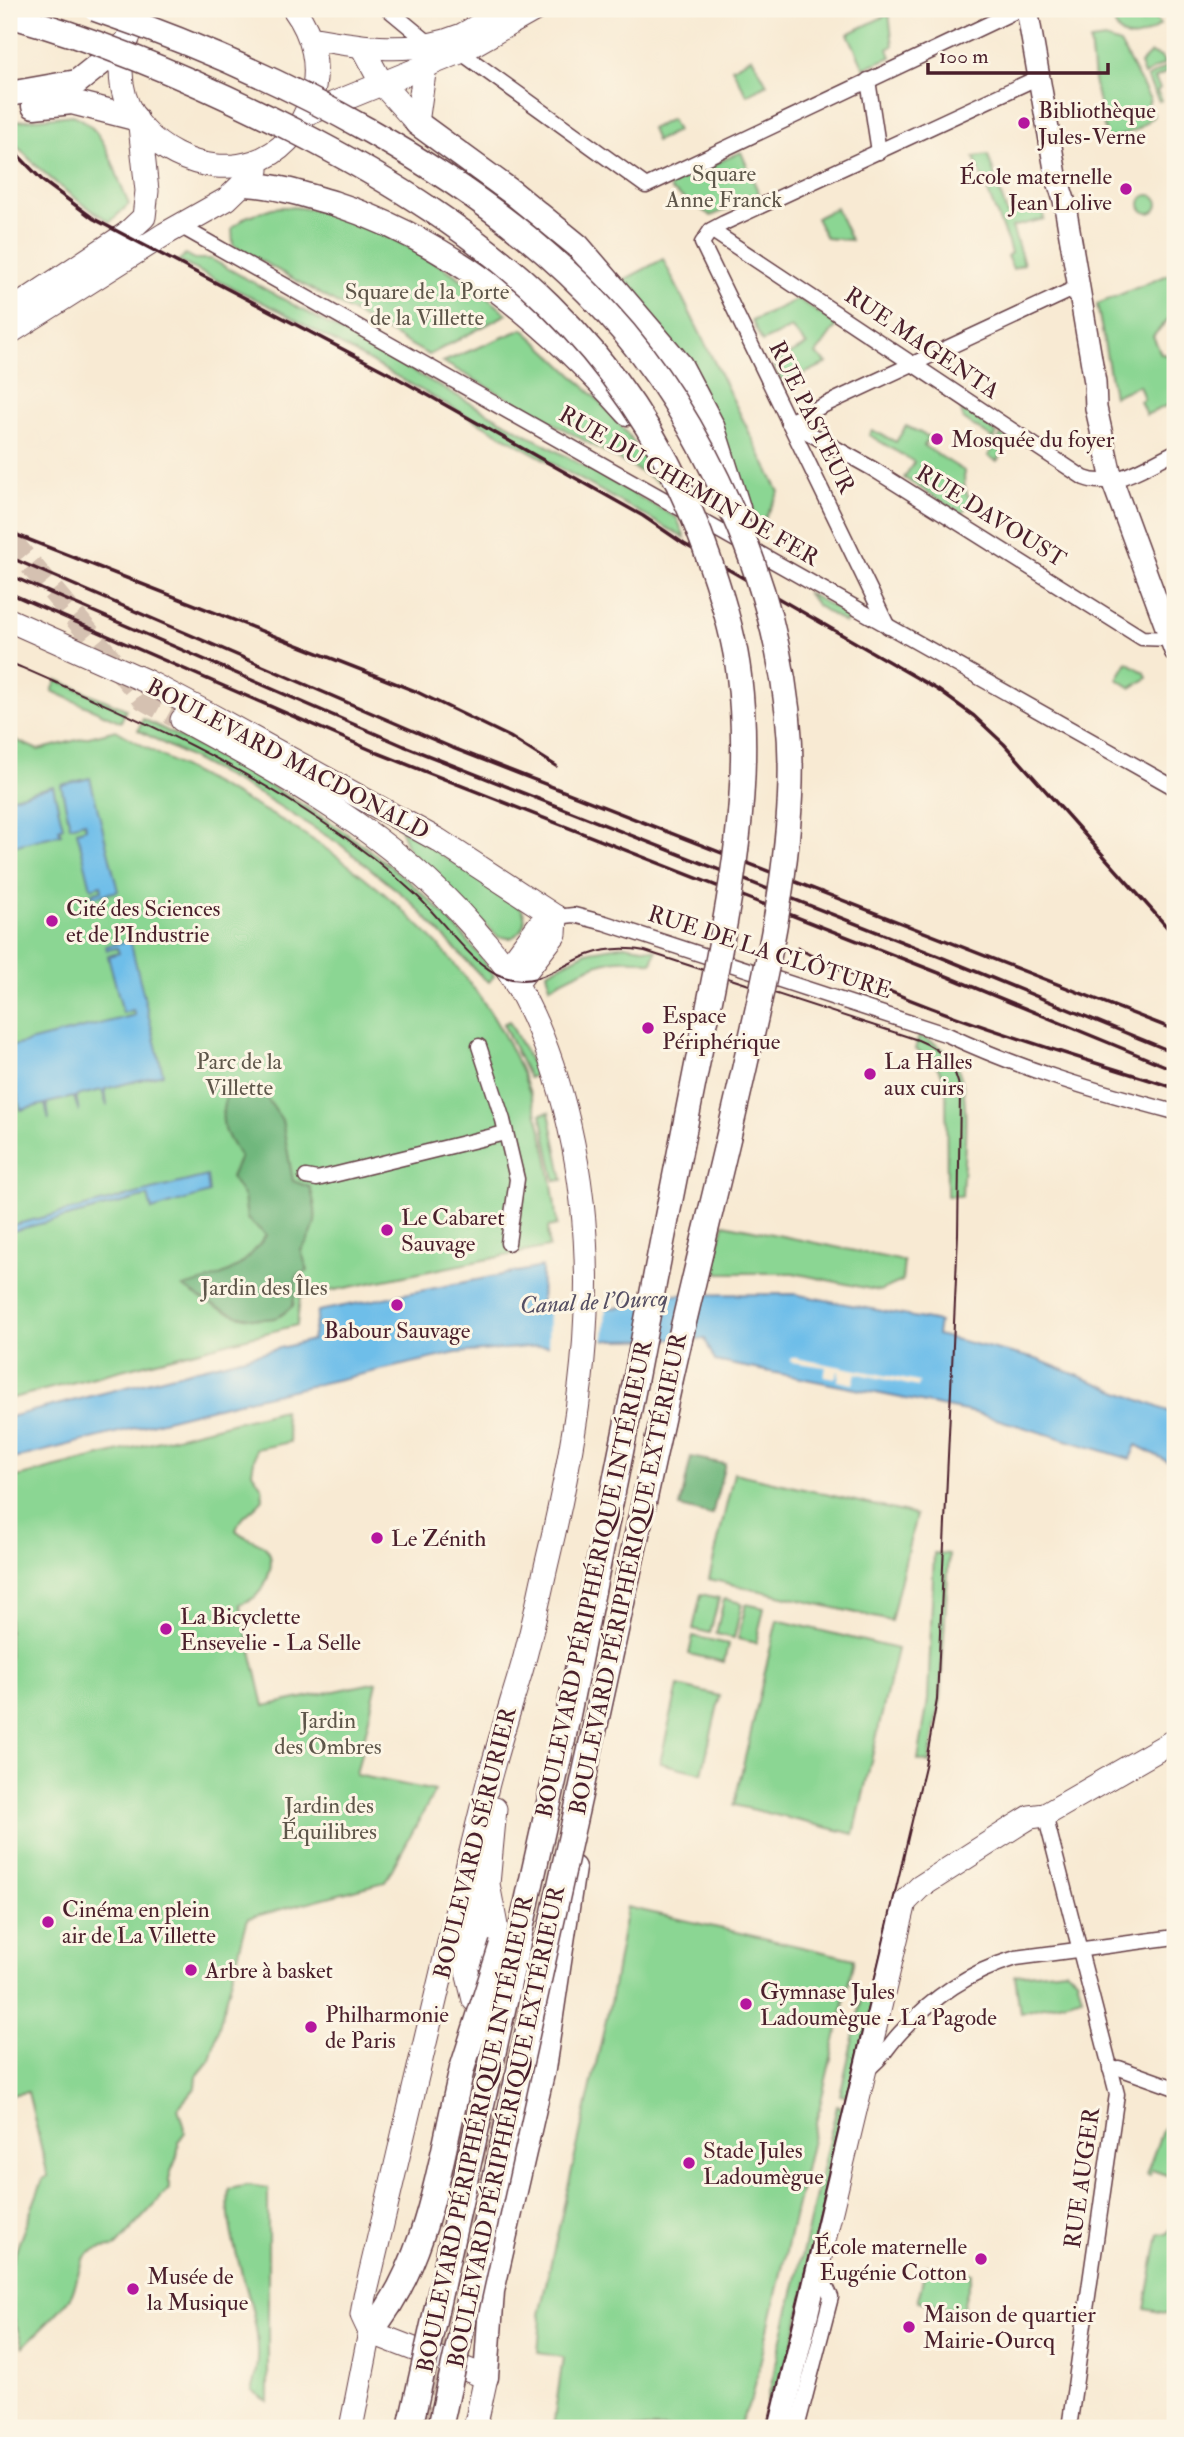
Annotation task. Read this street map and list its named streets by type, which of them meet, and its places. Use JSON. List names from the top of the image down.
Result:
{
  "streets": {
    "highway": ["BOULEVARD PÉRIPHÉRIQUE EXTÉRIEUR", "BOULEVARD PÉRIPHÉRIQUE INTÉRIEUR"],
    "main road": ["BOULEVARD MACDONALD", "BOULEVARD SÉRURIER"],
    "street": [
      "RUE MAGENTA",
      "RUE PASTEUR",
      "RUE DU CHEMIN DE FER",
      "RUE DAVOUST",
      "RUE DE LA CLÔTURE",
      "RUE AUGER"
    ]
  },
  "crossings": [
    ["RUE MAGENTA", "RUE PASTEUR"],
    ["RUE PASTEUR", "RUE DU CHEMIN DE FER"],
    ["RUE PASTEUR", "RUE DAVOUST"],
    ["BOULEVARD MACDONALD", "RUE DE LA CLÔTURE"],
    ["BOULEVARD MACDONALD", "BOULEVARD SÉRURIER"]
  ],
  "water": ["Canal de l'Ourcq"],
  "parks": [
    "Square Anne Franck",
    "Square de la Porte de la Villette",
    "Parc de la Villette",
    "Jardin des Îles",
    "Jardin des Ombres",
    "Jardin des Équilibres"
  ],
  "places": [
    "Bibliothèque Jules-Verne",
    "École maternelle Jean Lolive",
    "Mosquée du foyer",
    "Cité des Sciences et de l'Industrie",
    "Espace Périphérique",
    "La Halles aux cuirs",
    "Le Cabaret Sauvage",
    "Babour Sauvage",
    "Le Zénith",
    "La Bicyclette Ensevelie - La Selle",
    "Cinéma en plein air de La Villette",
    "Arbre à basket",
    "Gymnase Jules Ladoumègue - La Pagode",
    "Philharmonie de Paris",
    "Stade Jules Ladoumègue",
    "École maternelle Eugénie Cotton",
    "Musée de la Musique",
    "Maison de quartier Mairie-Ourcq"
  ],
  "scale_bar": "100 m"
}
